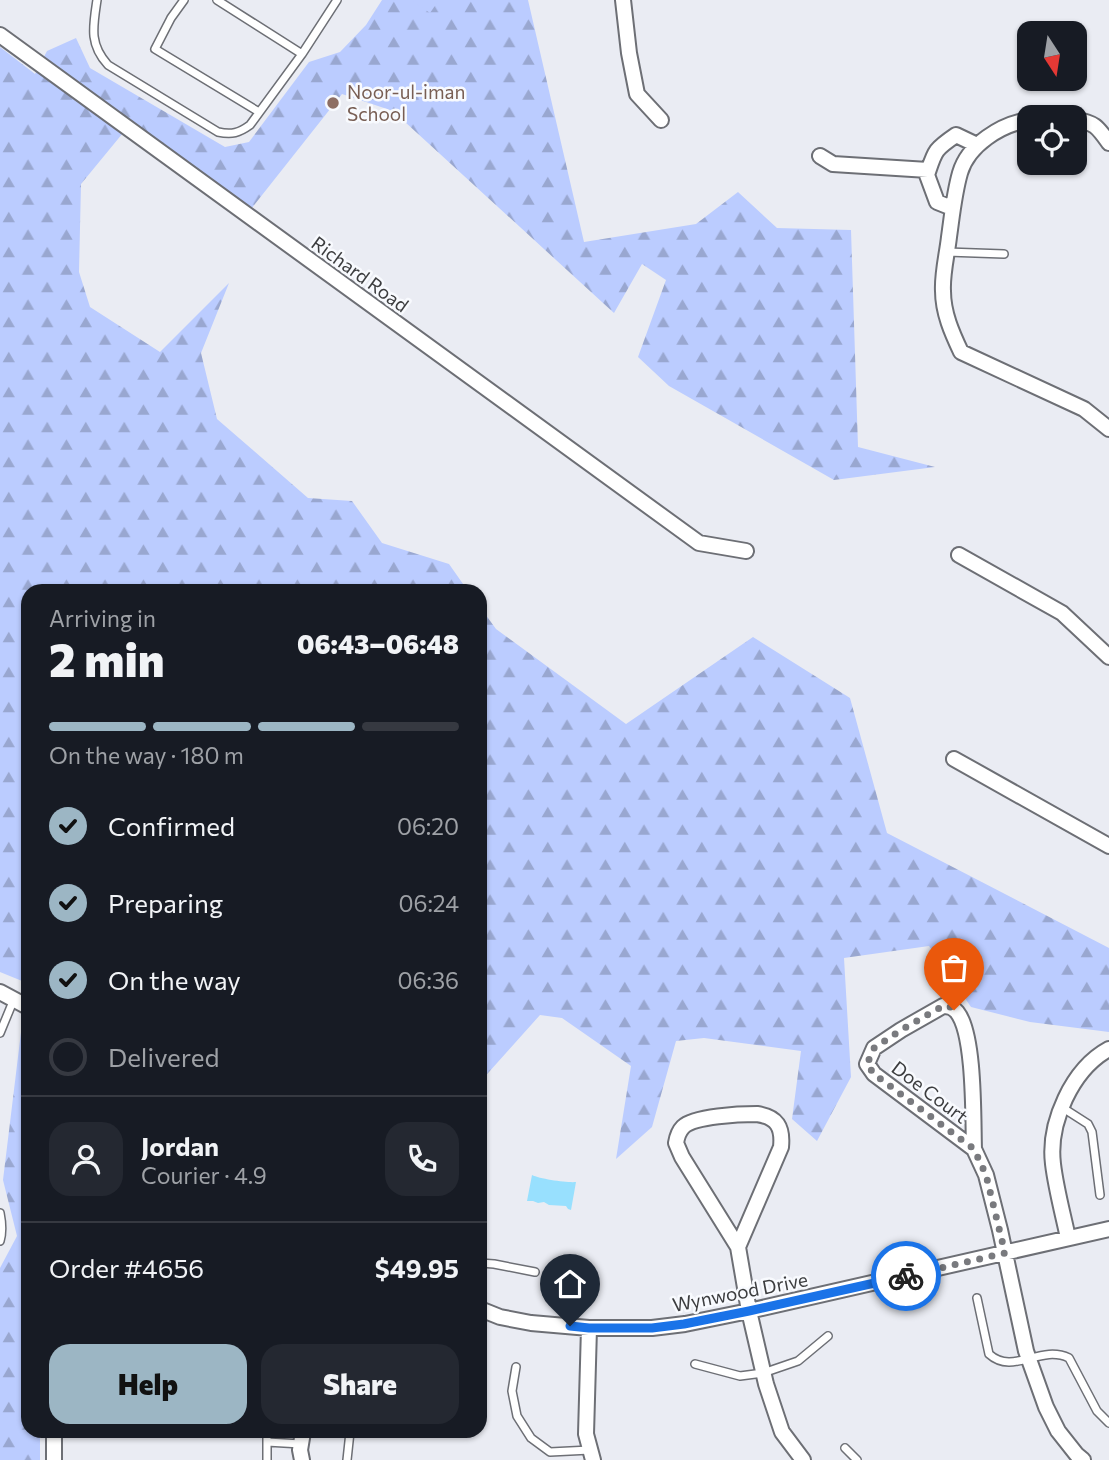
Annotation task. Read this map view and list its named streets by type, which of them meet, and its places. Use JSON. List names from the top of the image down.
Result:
{
  "streets": {
    "street": ["Richard Road", "Doe Court", "Wynwood Drive"]
  },
  "crossings": [
    ["Doe Court", "Wynwood Drive"]
  ],
  "places": ["Noor-ul-iman School"],
  "north": "bottom",
  "page": {
    "heading": ["2 min", "Arriving in", "06:43–06:48"],
    "panel": [
      "Jordan",
      "Courier · 4.9",
      "Order #4656",
      "$49.95"
    ],
    "bar": "On the way · 180 m",
    "list": [
      ["Confirmed", "06:20"],
      ["Preparing", "06:24"],
      ["On the way", "06:36"],
      "Delivered"
    ],
    "buttons": ["Help", "Share"]
  }
}
